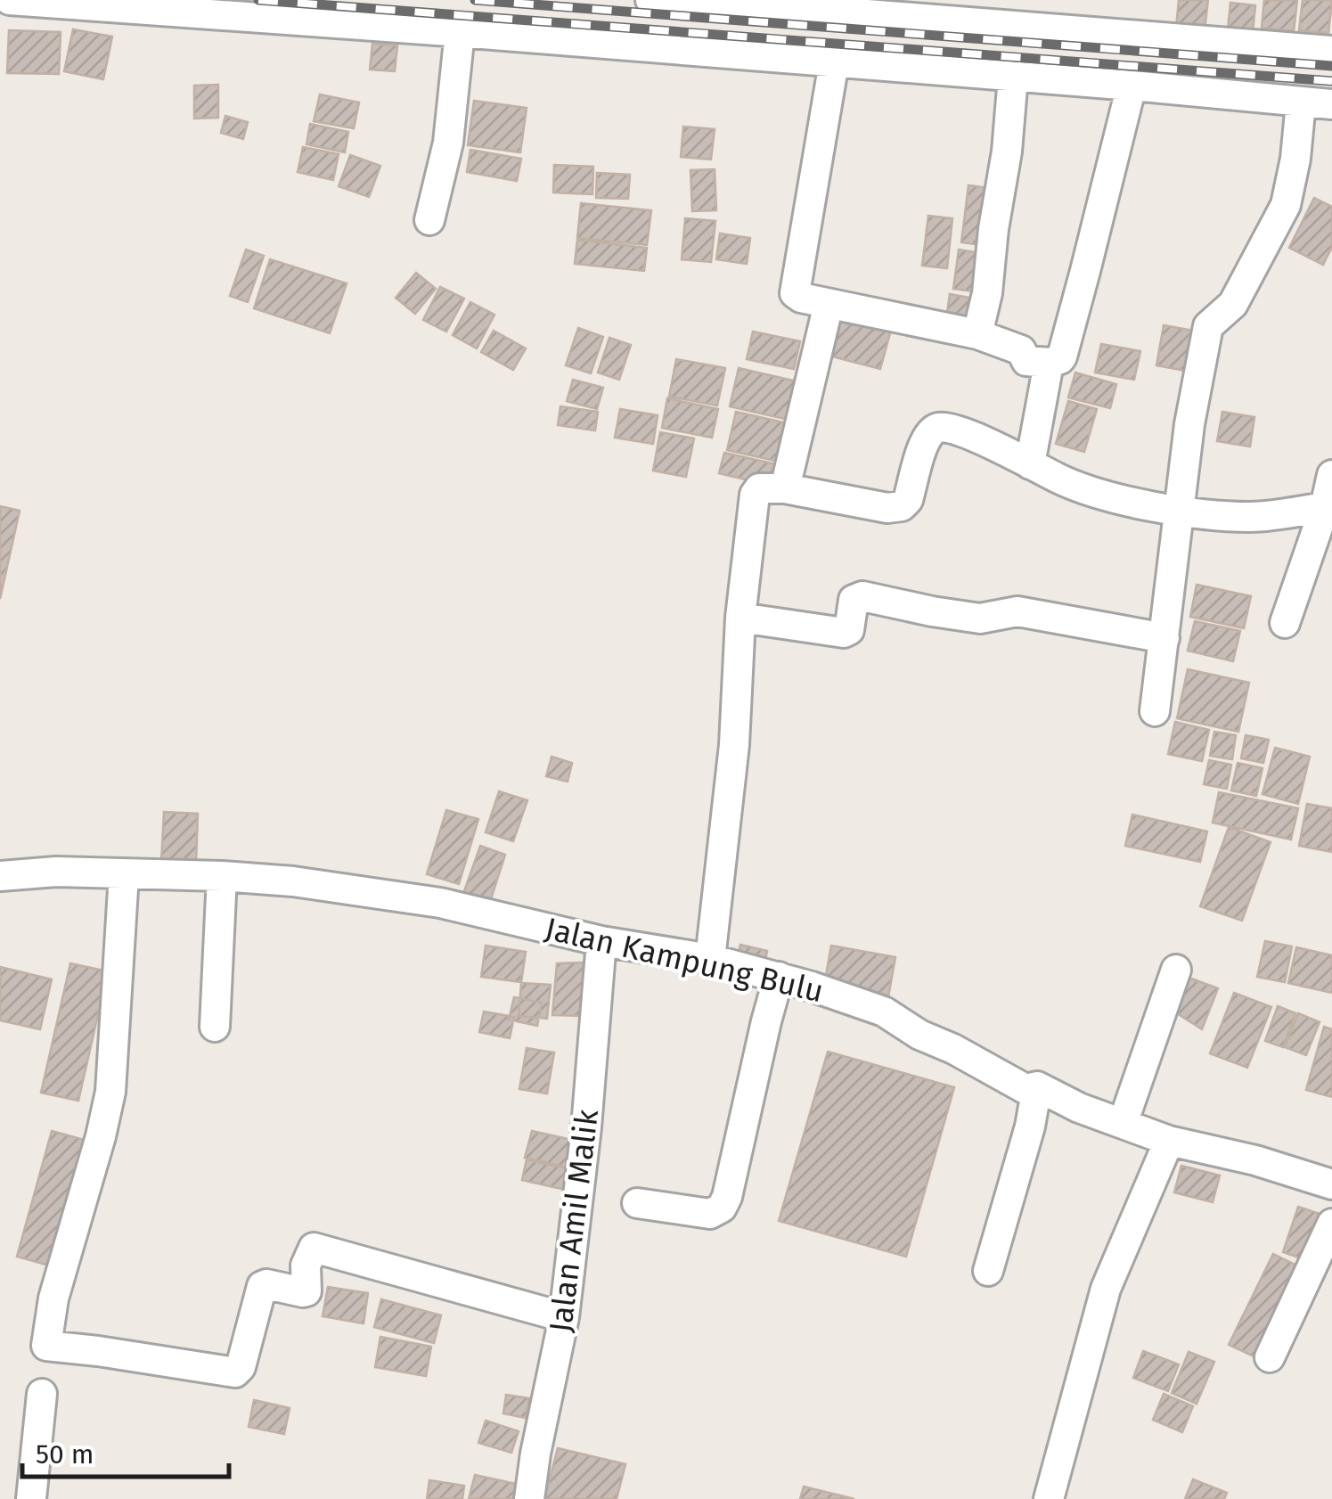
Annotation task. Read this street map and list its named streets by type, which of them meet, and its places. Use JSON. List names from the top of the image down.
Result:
{
  "streets": {
    "street": ["Jalan Kampung Bulu", "Jalan Amil Malik"]
  },
  "crossings": [
    ["Jalan Kampung Bulu", "Jalan Amil Malik"]
  ],
  "scale_bar": "50 m"
}
